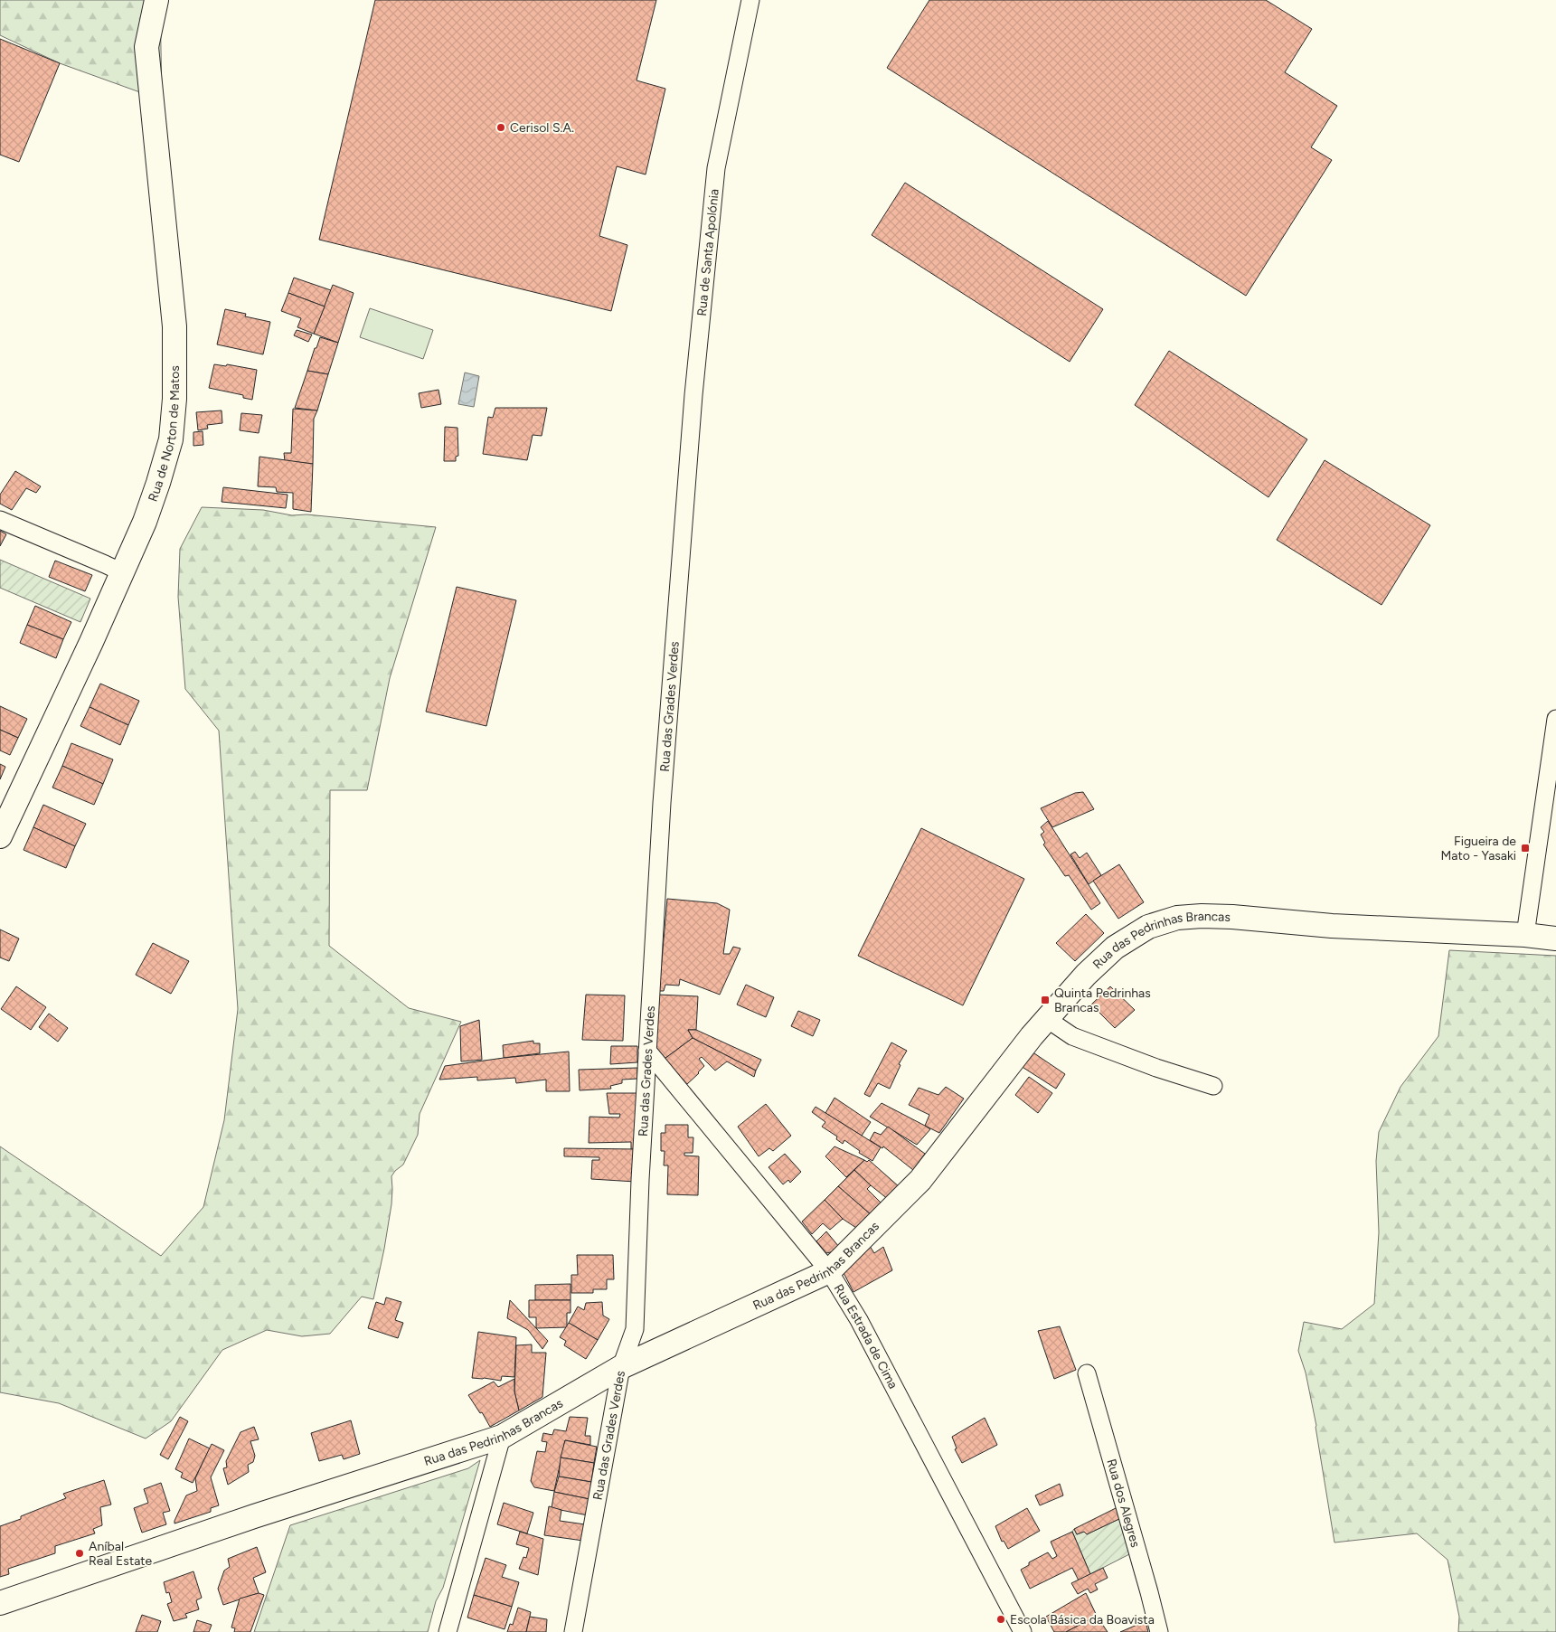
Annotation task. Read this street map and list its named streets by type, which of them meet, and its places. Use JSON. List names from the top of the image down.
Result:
{
  "streets": {
    "street": [
      "Rua de Santa Apolónia",
      "Rua de Norton de Matos",
      "Rua das Grades Verdes",
      "Rua das Pedrinhas Brancas",
      "Rua Estrada de Cima",
      "Rua dos Alegres"
    ]
  },
  "crossings": [
    ["Rua de Santa Apolónia", "Rua das Grades Verdes"],
    ["Rua das Grades Verdes", "Rua das Pedrinhas Brancas"],
    ["Rua das Grades Verdes", "Rua Estrada de Cima"],
    ["Rua das Pedrinhas Brancas", "Rua Estrada de Cima"]
  ],
  "places": {
    "other": ["Cerisol S.A.", "Aníbal Real Estate", "Escola Básica da Boavista"],
    "transit": ["Figueira de Mato - Yasaki", "Quinta Pedrinhas Brancas"]
  }
}
